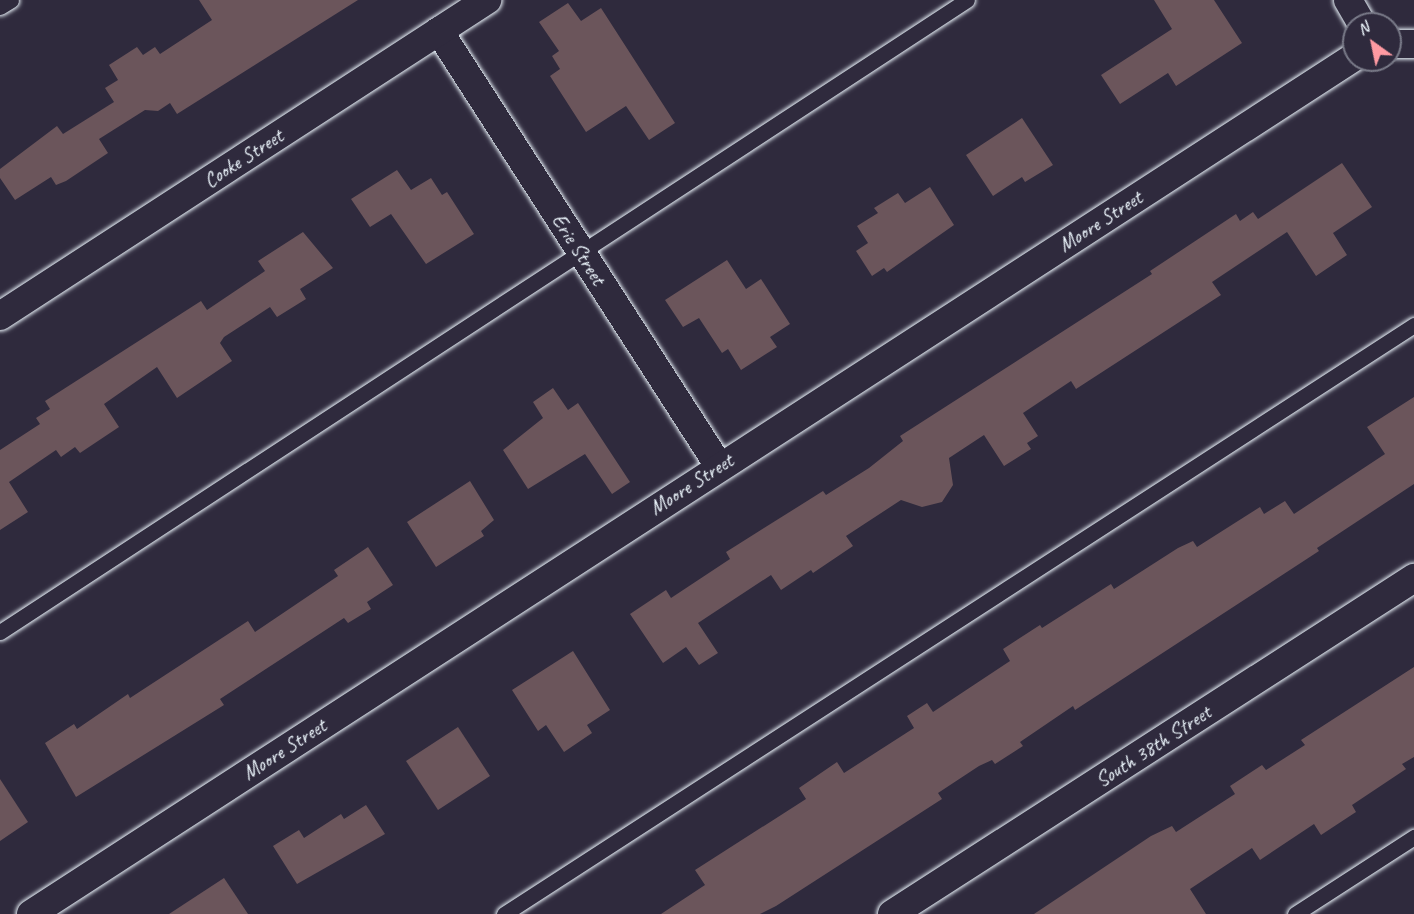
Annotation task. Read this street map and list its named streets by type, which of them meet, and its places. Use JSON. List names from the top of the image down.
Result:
{
  "streets": {
    "street": [
      "Cooke Street",
      "Moore Street",
      "Erie Street",
      "South 38th Street"
    ]
  },
  "crossings": [
    ["Cooke Street", "Erie Street"],
    ["Moore Street", "Erie Street"]
  ],
  "north": "top left"
}
